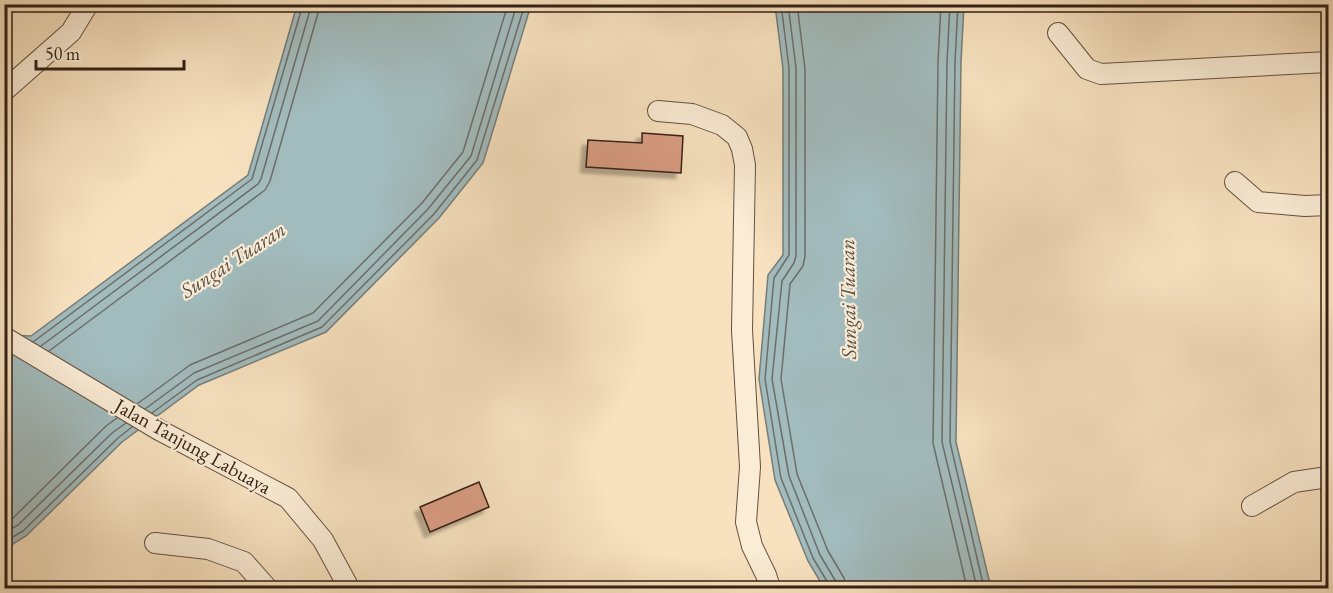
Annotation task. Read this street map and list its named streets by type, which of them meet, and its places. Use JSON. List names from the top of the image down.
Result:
{
  "streets": {
    "street": ["Jalan Tanjung Labuaya"]
  },
  "water": ["Sungai Tuaran"],
  "scale_bar": "50 m"
}
